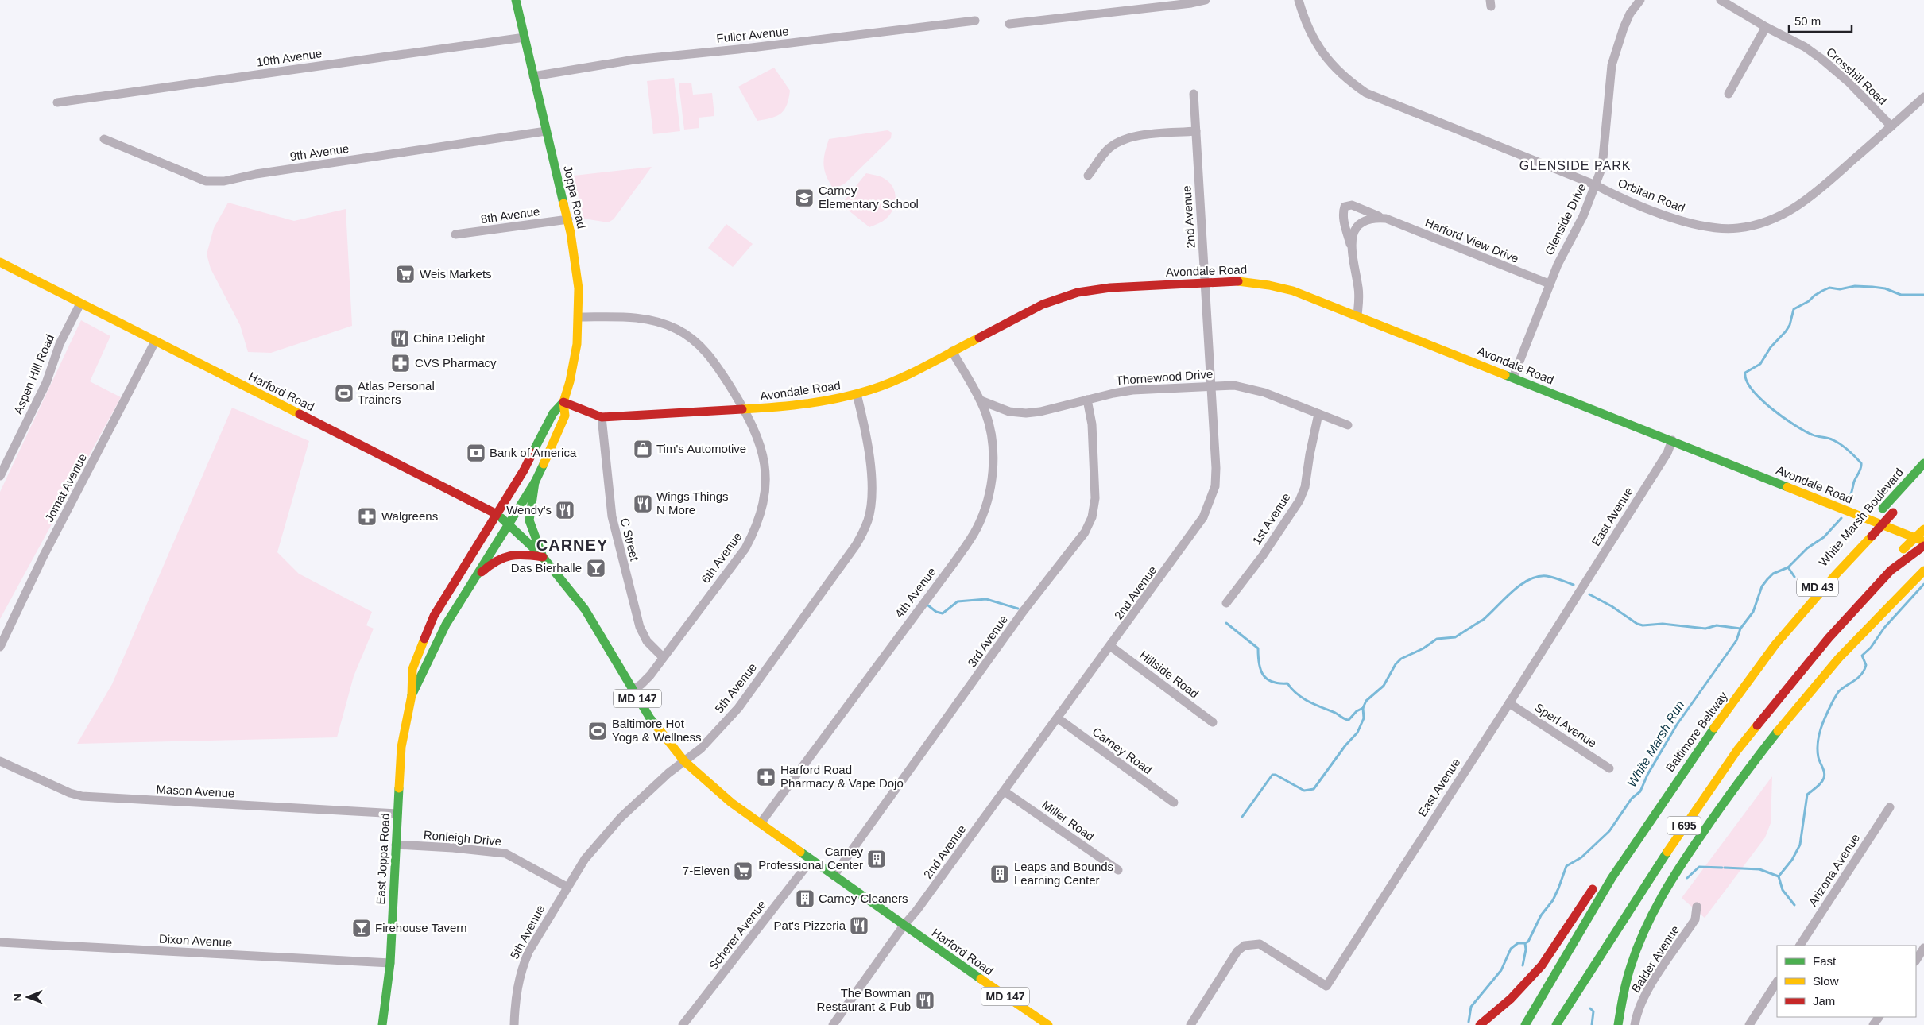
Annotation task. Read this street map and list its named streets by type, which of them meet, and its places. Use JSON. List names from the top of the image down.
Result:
{
  "streets": {
    "main road": [
      "Joppa Road",
      "Avondale Road",
      "Harford Road",
      "White Marsh Boulevard",
      "MD 147",
      "Baltimore Beltway",
      "I 695",
      "East Joppa Road"
    ],
    "street": [
      "Fuller Avenue",
      "10th Avenue",
      "Crosshill Road",
      "9th Avenue",
      "Orbitan Road",
      "8th Avenue",
      "2nd Avenue",
      "Glenside Drive",
      "Harford View Drive",
      "Aspen Hill Road",
      "Thornewood Drive",
      "Jomat Avenue",
      "East Avenue",
      "1st Avenue",
      "C Street",
      "6th Avenue",
      "4th Avenue",
      "3rd Avenue",
      "Hillside Road",
      "5th Avenue",
      "Sperl Avenue",
      "Carney Road",
      "Mason Avenue",
      "Miller Road",
      "Ronleigh Drive",
      "Arizona Avenue",
      "Scherer Avenue",
      "Dixon Avenue",
      "Balder Avenue"
    ]
  },
  "crossings": [
    ["Fuller Avenue", "Joppa Road"],
    ["10th Avenue", "Joppa Road"],
    ["Crosshill Road", "Orbitan Road"],
    ["9th Avenue", "Joppa Road"],
    ["Orbitan Road", "Glenside Drive"],
    ["Joppa Road", "8th Avenue"],
    ["Joppa Road", "Avondale Road"],
    ["Joppa Road", "Harford Road"],
    ["Joppa Road", "6th Avenue"],
    ["Joppa Road", "East Joppa Road"],
    ["2nd Avenue", "Avondale Road"],
    ["2nd Avenue", "Thornewood Drive"],
    ["2nd Avenue", "Harford Road"],
    ["2nd Avenue", "Hillside Road"],
    ["2nd Avenue", "MD 147"],
    ["2nd Avenue", "Carney Road"],
    ["2nd Avenue", "Miller Road"],
    ["Glenside Drive", "Harford View Drive"],
    ["Glenside Drive", "Avondale Road"],
    ["Harford View Drive", "Avondale Road"],
    ["Avondale Road", "East Avenue"],
    ["Avondale Road", "C Street"],
    ["Avondale Road", "6th Avenue"],
    ["Avondale Road", "4th Avenue"],
    ["Avondale Road", "5th Avenue"],
    ["Aspen Hill Road", "Harford Road"],
    ["Thornewood Drive", "1st Avenue"],
    ["Thornewood Drive", "4th Avenue"],
    ["Thornewood Drive", "3rd Avenue"],
    ["Harford Road", "Jomat Avenue"],
    ["Harford Road", "MD 147"],
    ["Harford Road", "East Joppa Road"],
    ["East Avenue", "Sperl Avenue"],
    ["White Marsh Boulevard", "Baltimore Beltway"],
    ["C Street", "6th Avenue"],
    ["6th Avenue", "MD 147"],
    ["4th Avenue", "MD 147"],
    ["3rd Avenue", "MD 147"],
    ["5th Avenue", "MD 147"],
    ["5th Avenue", "Ronleigh Drive"],
    ["MD 147", "Scherer Avenue"],
    ["Mason Avenue", "East Joppa Road"],
    ["Ronleigh Drive", "East Joppa Road"],
    ["East Joppa Road", "Dixon Avenue"]
  ],
  "districts": ["GLENSIDE PARK", "CARNEY"],
  "water": ["White Marsh Run"],
  "places": {
    "school or university": ["Carney Elementary School"],
    "supermarket": ["Weis Markets", "7-Eleven"],
    "restaurant": [
      "China Delight",
      "Wings Things N More",
      "Wendy's",
      "Pat's Pizzeria",
      "The Bowman Restaurant & Pub"
    ],
    "pharmacy": ["CVS Pharmacy", "Walgreens", "Harford Road Pharmacy & Vape Dojo"],
    "sports": ["Atlas Personal Trainers", "Baltimore Hot Yoga & Wellness"],
    "shop": ["Tim's Automotive"],
    "bank": ["Bank of America"],
    "bar": ["Das Bierhalle", "Firehouse Tavern"],
    "building": ["Carney Professional Center", "Leaps and Bounds Learning Center", "Carney Cleaners"]
  },
  "legend": ["Fast", "Slow", "Jam"],
  "scale_bar": "50 m",
  "north": "left"
}
